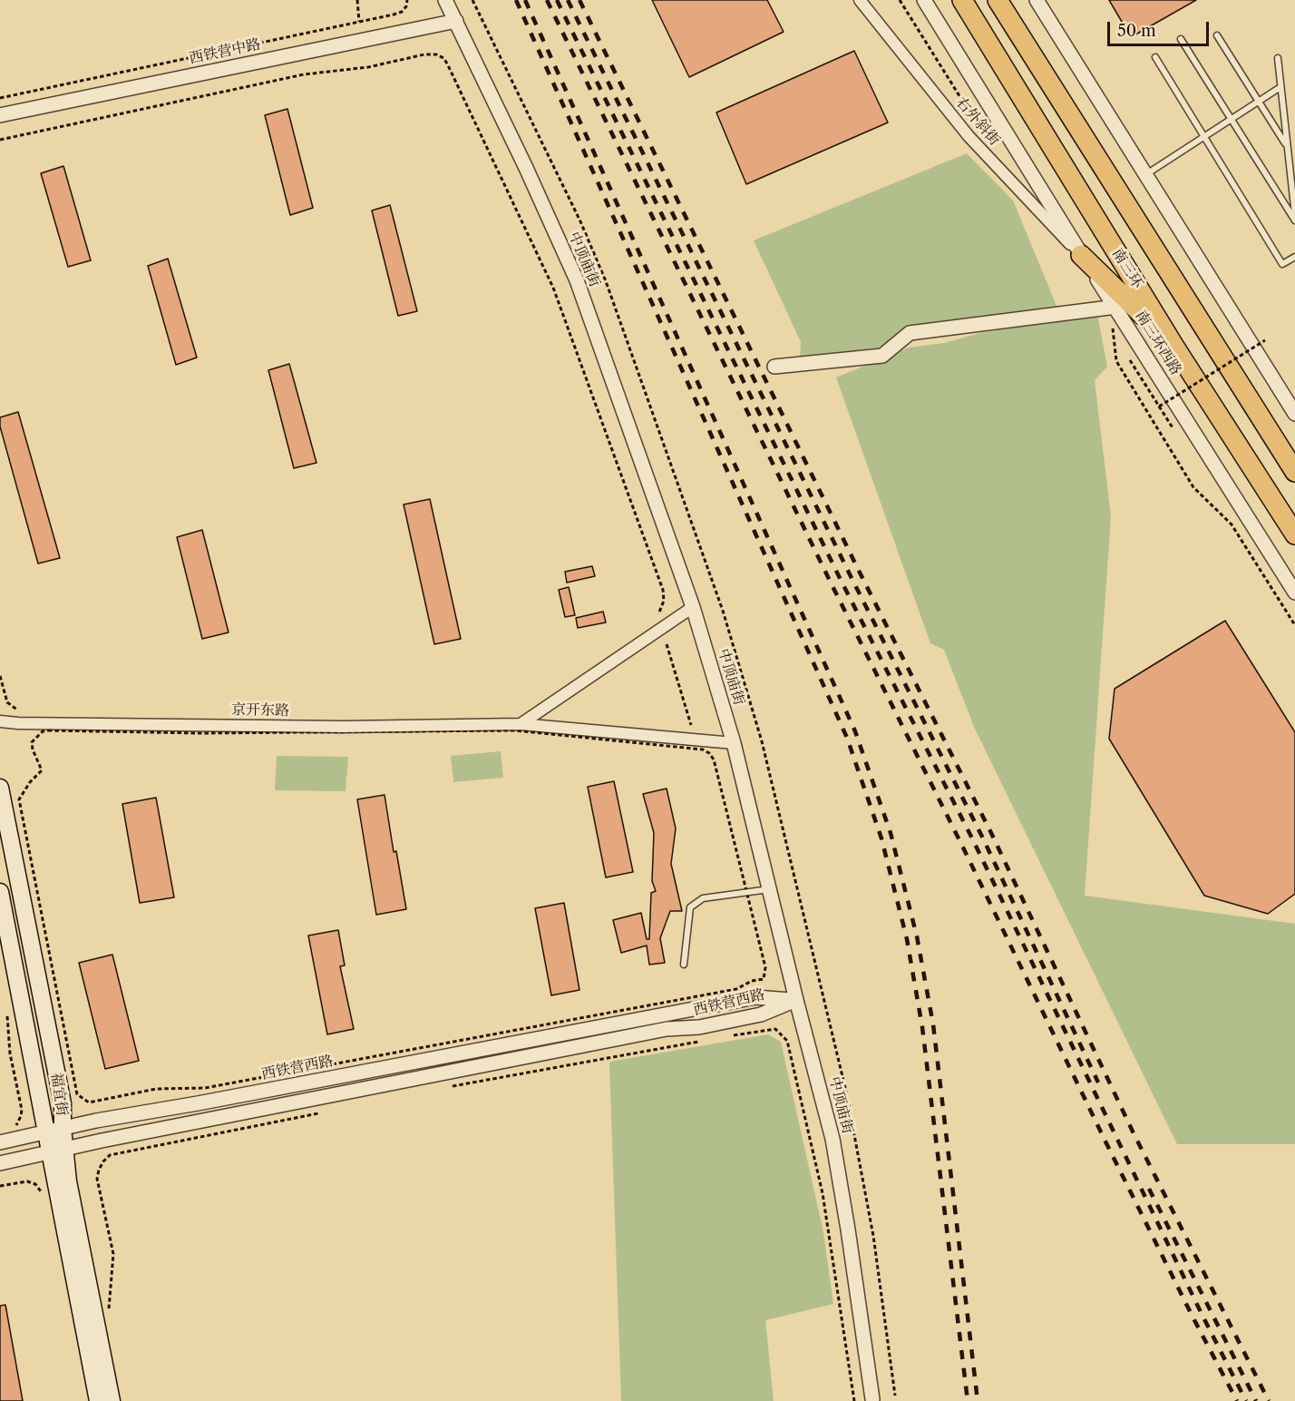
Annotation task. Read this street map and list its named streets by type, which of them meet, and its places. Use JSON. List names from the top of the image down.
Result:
{
  "streets": {
    "highway": ["南三环"],
    "main road": ["福宜街"],
    "street": [
      "西铁营中路",
      "右外斜街",
      "中顶庙街",
      "南三环西路",
      "京开东路",
      "西铁营西路"
    ]
  },
  "crossings": [
    ["西铁营中路", "中顶庙街"],
    ["右外斜街", "南三环西路"],
    ["中顶庙街", "西铁营西路"],
    ["西铁营西路", "福宜街"]
  ],
  "scale_bar": "50 m"
}
